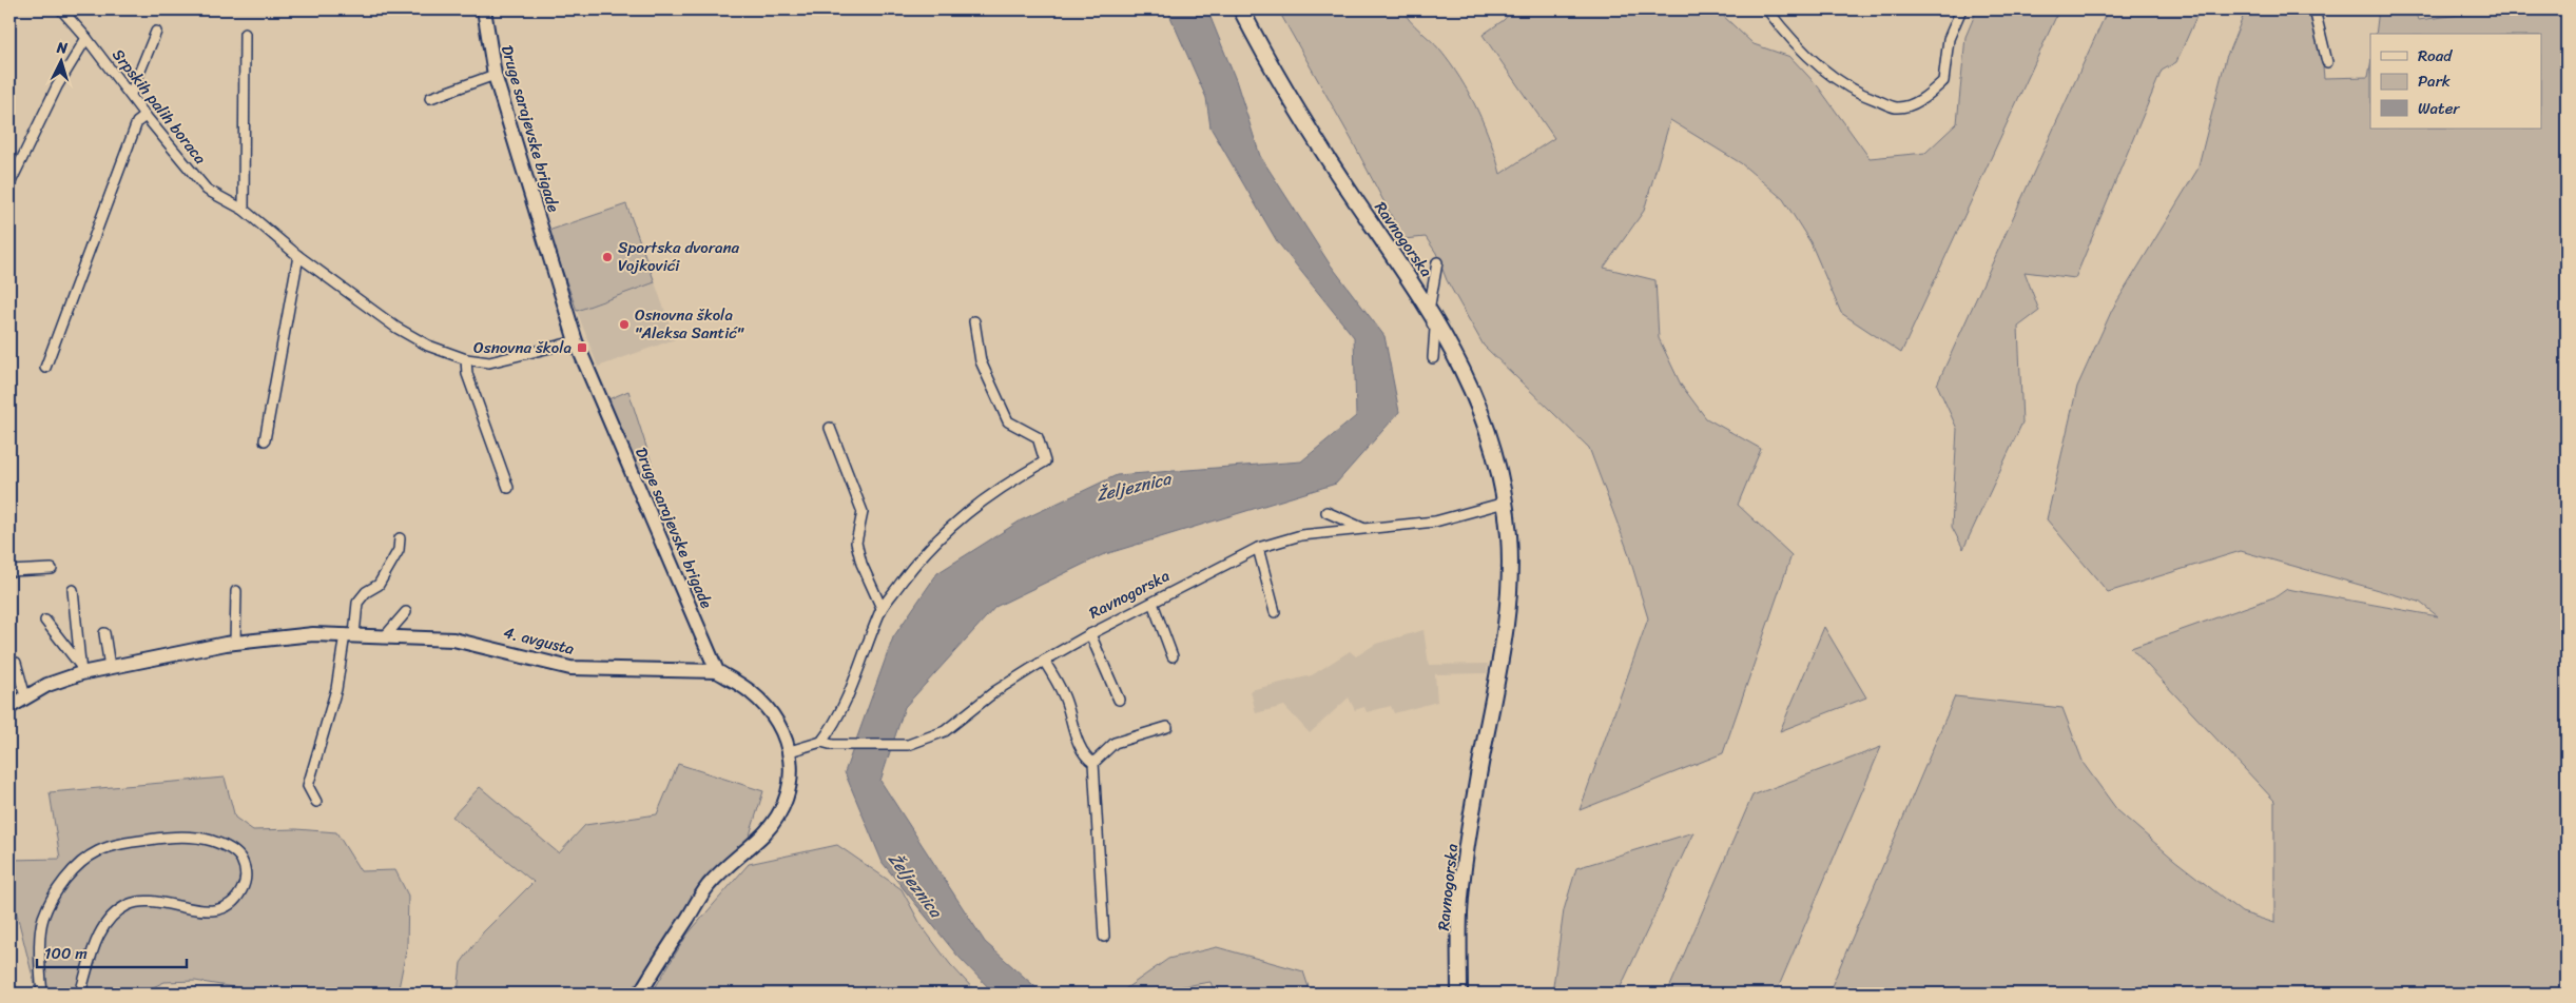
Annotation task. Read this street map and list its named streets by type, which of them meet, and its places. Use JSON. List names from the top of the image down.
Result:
{
  "streets": {
    "main road": ["Druge sarajevske brigade", "Ravnogorska", "4. avgusta"],
    "street": ["Srpskih palih boraca"]
  },
  "crossings": [
    ["Srpskih palih boraca", "Druge sarajevske brigade"],
    ["Druge sarajevske brigade", "4. avgusta"]
  ],
  "water": ["Željeznica"],
  "places": {
    "other": ["Sportska dvorana Vojkovići", "Osnovna škola \"Aleksa Santić\""],
    "transit": ["Osnovna škola"]
  },
  "legend": ["Road", "Park", "Water"],
  "scale_bar": "100 m",
  "north": "top"
}
